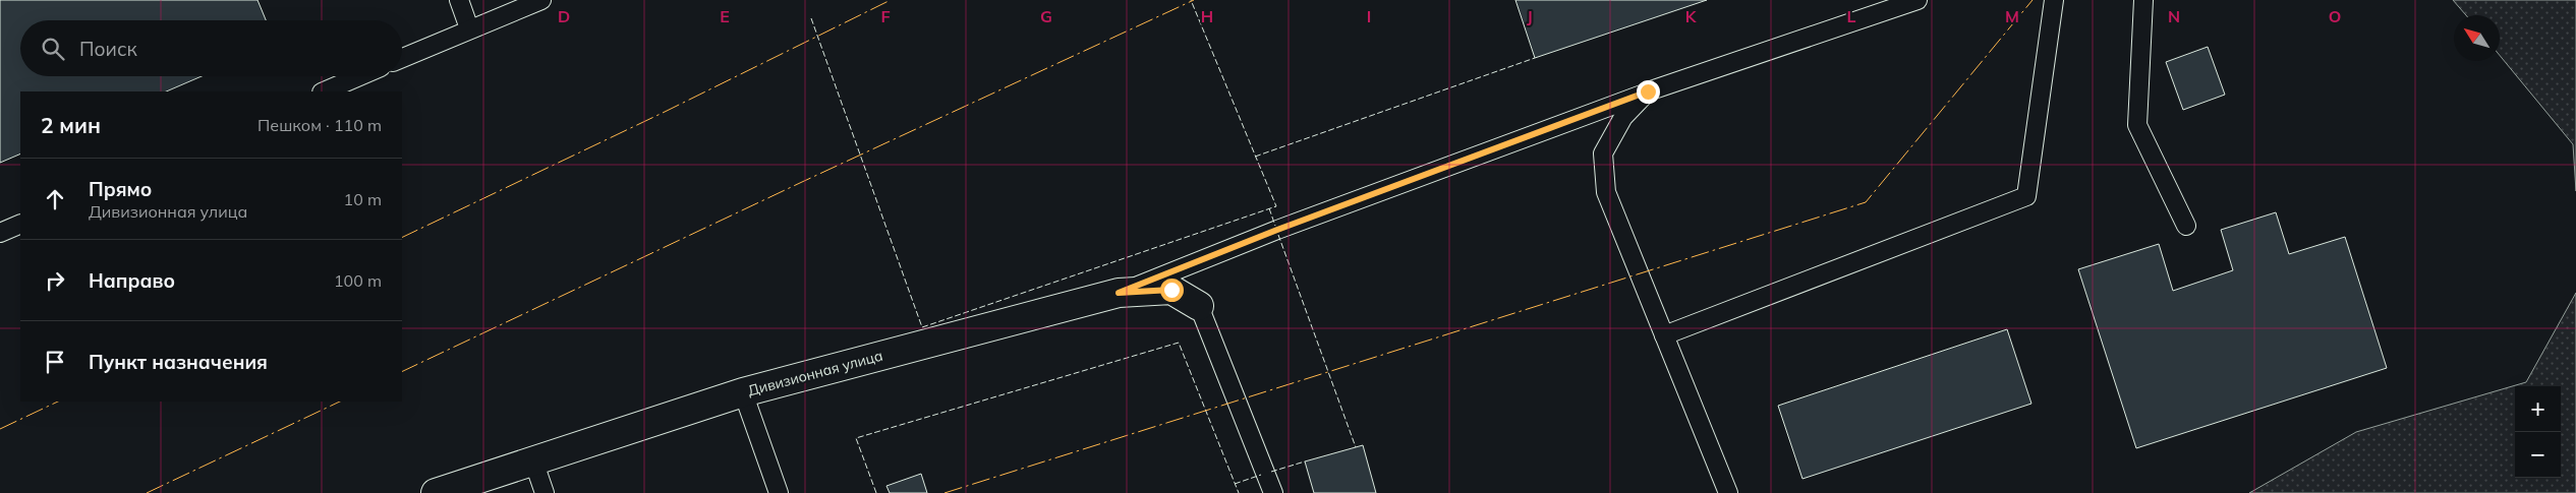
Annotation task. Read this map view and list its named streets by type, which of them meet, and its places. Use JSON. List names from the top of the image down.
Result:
{
  "streets": {
    "street": ["Дивизионная улица"]
  },
  "north": "top left",
  "page": {
    "search": "Поиск",
    "heading": ["2 мин", "Пешком · 110 m"],
    "list": [
      ["Прямо", "Дивизионная улица", "10 m"],
      ["Направо", "100 m"],
      "Пункт назначения"
    ],
    "map_buttons": ["+", "−"]
  },
  "grid": {
    "columns": [
      "D",
      "E",
      "F",
      "G",
      "H",
      "I",
      "J",
      "K",
      "L",
      "M",
      "N",
      "O"
    ]
  }
}
